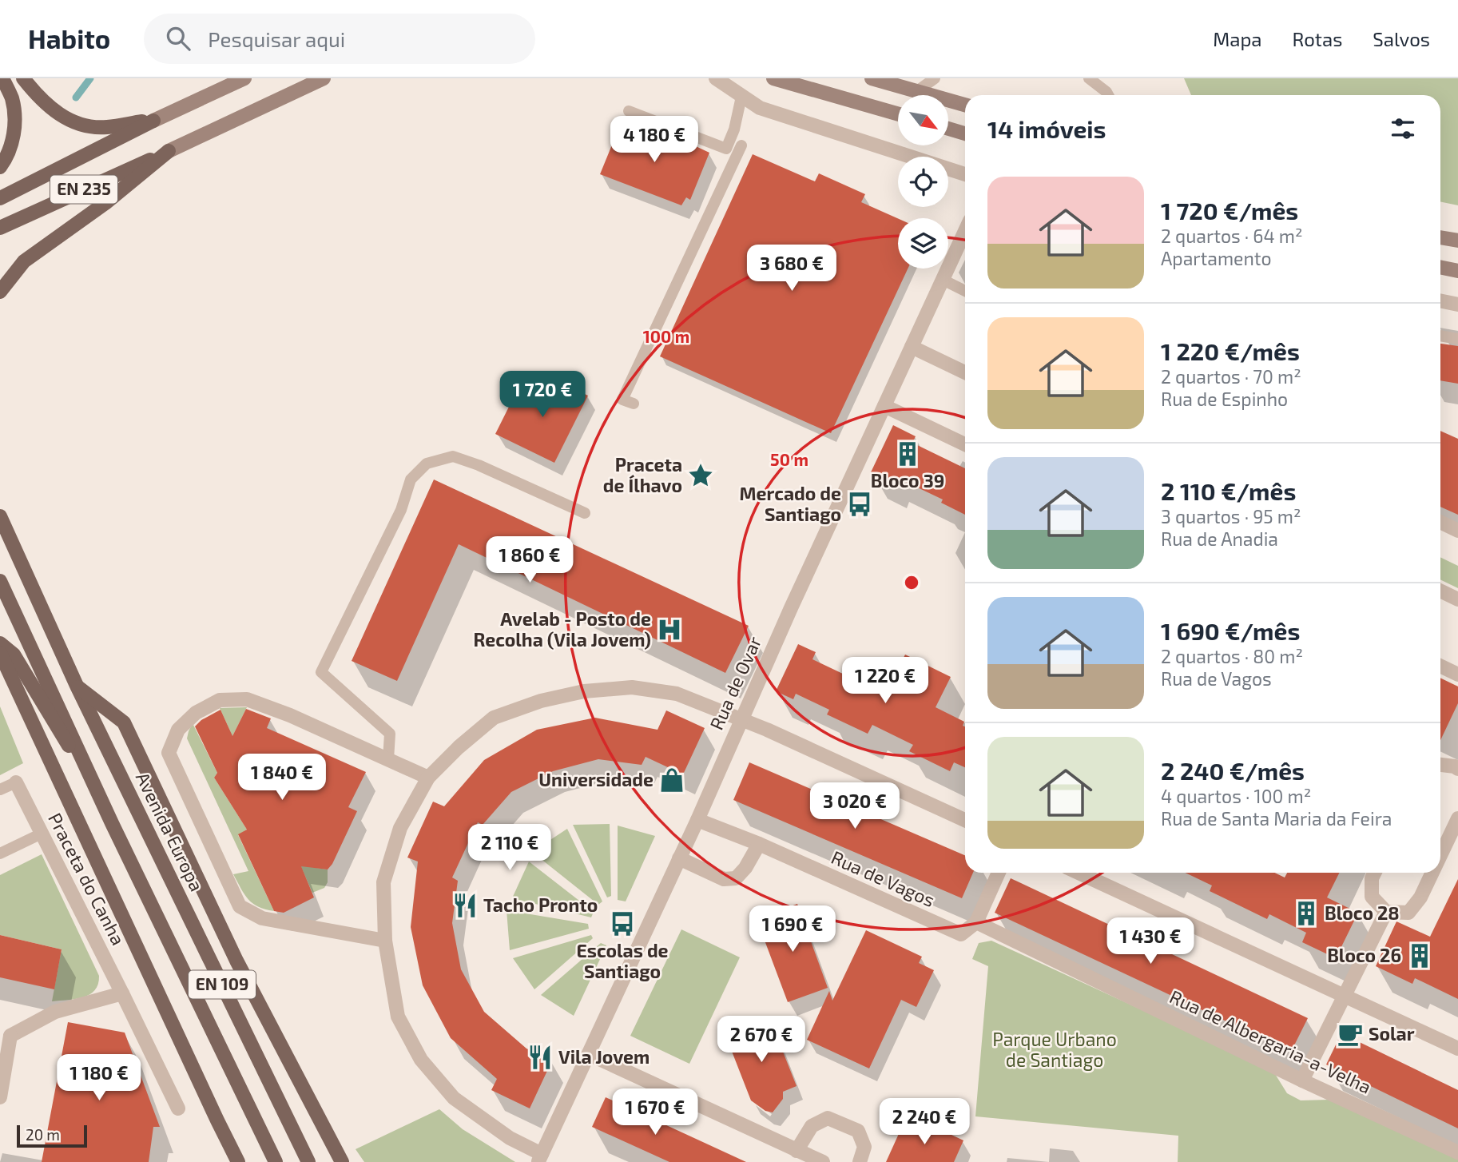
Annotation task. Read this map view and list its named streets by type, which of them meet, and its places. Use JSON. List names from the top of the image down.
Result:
{
  "streets": {
    "main road": ["EN 235", "Avenida Europa", "EN 109"],
    "street": [
      "Rua de Ovar",
      "Praceta do Canha",
      "Rua de Vagos",
      "Rua de Albergaria-a-Velha"
    ]
  },
  "crossings": [
    ["Rua de Ovar", "Rua de Vagos"],
    ["Rua de Vagos", "Rua de Albergaria-a-Velha"]
  ],
  "parks": ["Parque Urbano de Santiago"],
  "places": {
    "building": ["Bloco 39", "Bloco 28", "Bloco 26"],
    "place": ["Praceta de Ílhavo"],
    "bus stop": ["Mercado de Santiago", "Escolas de Santiago"],
    "hospital": ["Avelab - Posto de Recolha (Vila Jovem)"],
    "shop": ["Universidade"],
    "restaurant": ["Tacho Pronto", "Vila Jovem"],
    "cafe": ["Solar"]
  },
  "scale_bar": "20 m",
  "north": "bottom right",
  "page": {
    "header": "Habito",
    "search": "Pesquisar aqui",
    "nav": ["Mapa", "Rotas", "Salvos"],
    "heading": "14 imóveis",
    "price": [
      "4 180 €",
      "3 680 €",
      "1 720 €",
      "1 860 €",
      "1 220 €",
      "1 840 €",
      "3 020 €",
      "2 110 €",
      "1 690 €",
      "1 430 €",
      "2 670 €",
      "1 180 €",
      "1 670 €",
      "2 240 €"
    ],
    "list": [
      {
        "name": "1 720 €/mês",
        "note": "2 quartos · 64 m² · Apartamento"
      },
      {
        "name": "1 220 €/mês",
        "note": "2 quartos · 70 m² · Rua de Espinho"
      },
      {
        "name": "2 110 €/mês",
        "note": "3 quartos · 95 m² · Rua de Anadia"
      },
      {
        "name": "1 690 €/mês",
        "note": "2 quartos · 80 m² · Rua de Vagos"
      },
      {
        "name": "2 240 €/mês",
        "note": "4 quartos · 100 m² · Rua de Santa Maria da Feira"
      }
    ],
    "scale": "20 m"
  },
  "rings": ["100 m", "50 m"]
}
